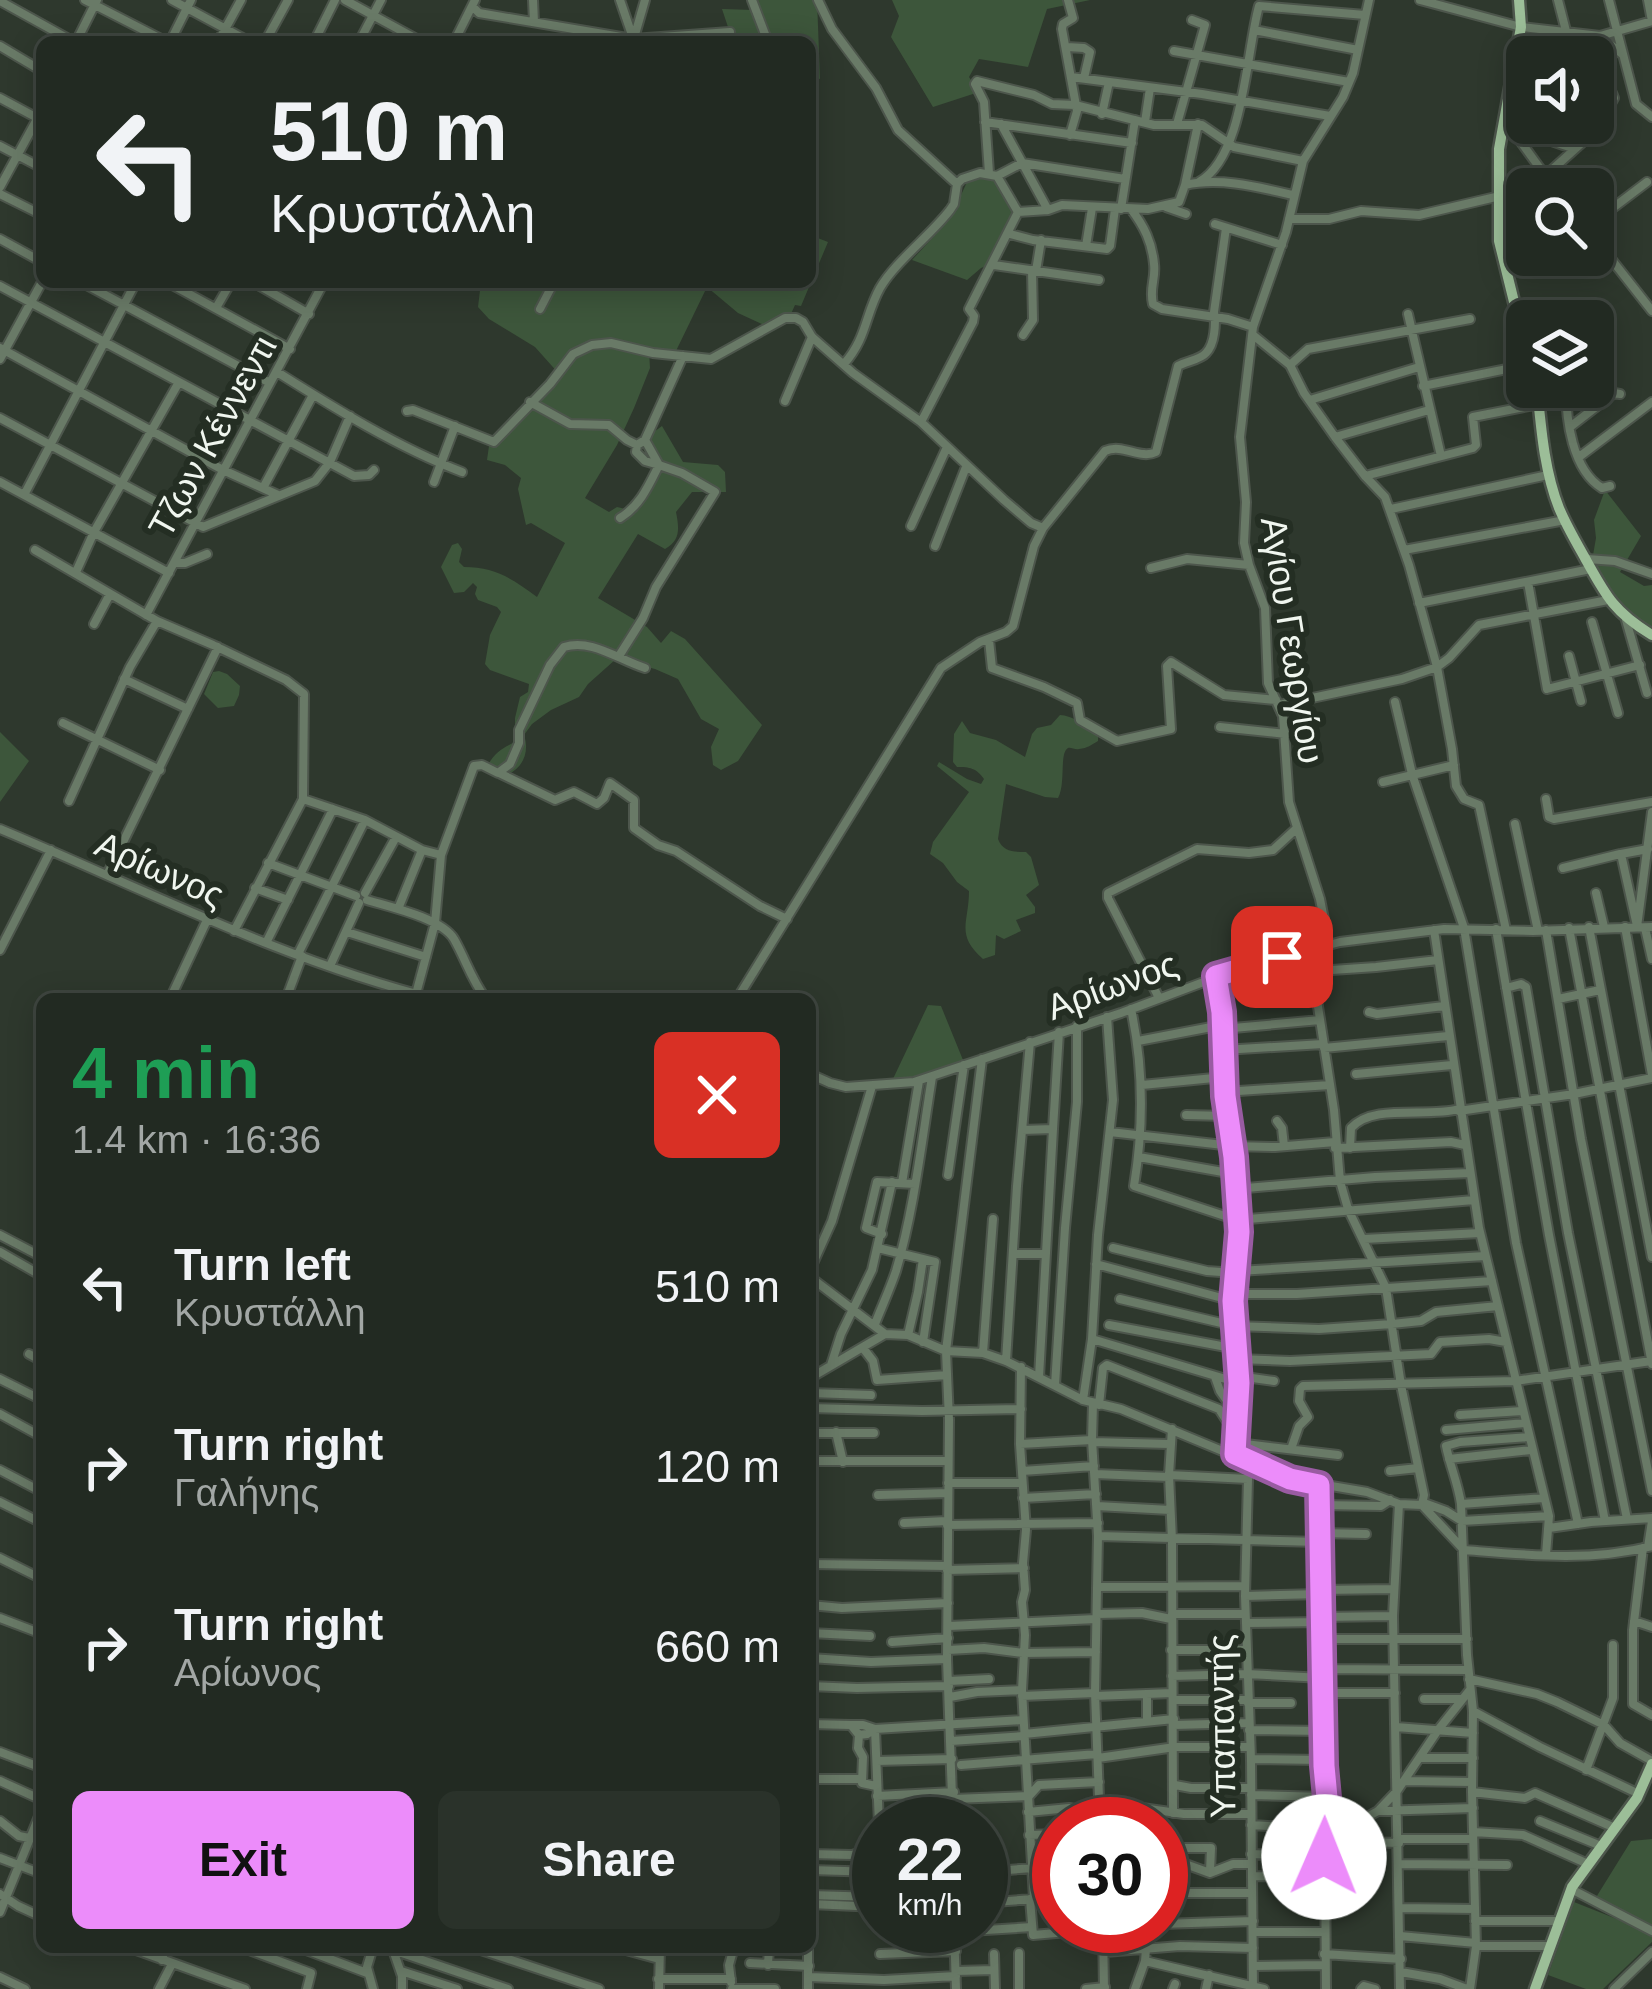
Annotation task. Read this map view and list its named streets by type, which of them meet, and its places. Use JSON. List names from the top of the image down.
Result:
{
  "streets": {
    "street": [
      "Τζων Κέννεντι",
      "Αγίου Γεωργίου",
      "Αρίωνος",
      "Υπαπαντής"
    ]
  },
  "crossings": [
    ["Αγίου Γεωργίου", "Αρίωνος"]
  ],
  "page": {
    "turn": ["510 m", "Κρυστάλλη"],
    "heading": ["4 min", "1.4 km · 16:36"],
    "list": [
      {
        "name": "Turn left",
        "note": "Κρυστάλλη",
        "value": "510 m"
      },
      {
        "name": "Turn right",
        "note": "Γαλήνης",
        "value": "120 m"
      },
      {
        "name": "Turn right",
        "note": "Αρίωνος",
        "value": "660 m"
      }
    ],
    "buttons": ["Exit", "Share"],
    "speed": "22 km/h",
    "limit": "30"
  }
}
